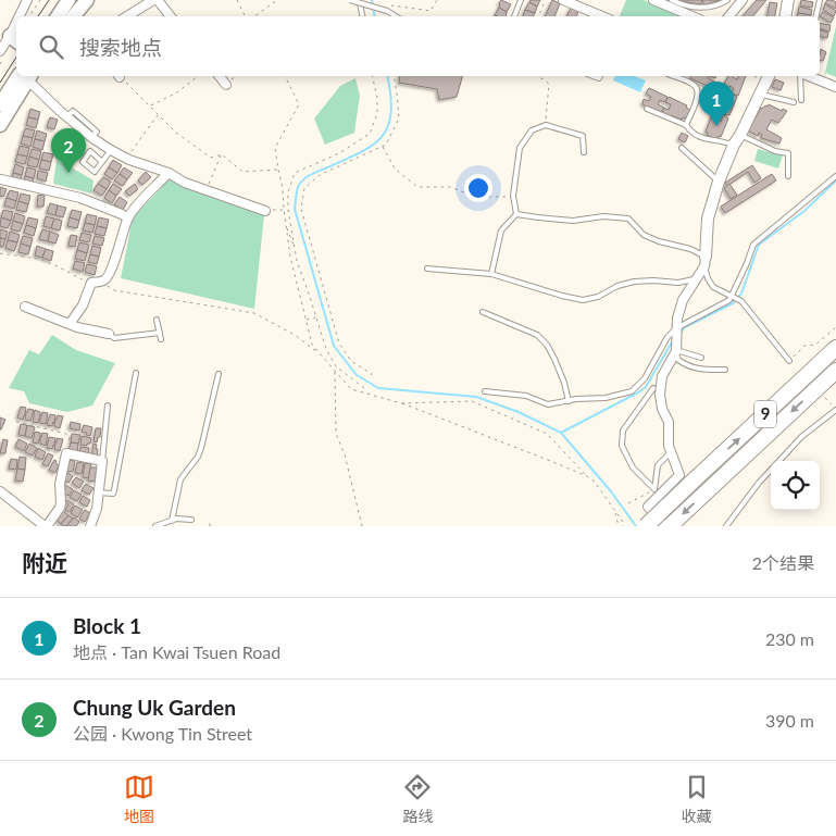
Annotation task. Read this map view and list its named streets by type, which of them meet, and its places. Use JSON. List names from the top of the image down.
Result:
{
  "streets": {
    "highway": ["9"]
  },
  "page": {
    "search": "搜索地点",
    "pins": ["1", "2"],
    "heading": ["附近", "2个结果"],
    "list": [
      {
        "mark": "1",
        "name": "Block 1",
        "note": "地点 · Tan Kwai Tsuen Road",
        "value": "230 m"
      },
      {
        "mark": "2",
        "name": "Chung Uk Garden",
        "note": "公园 · Kwong Tin Street",
        "value": "390 m"
      }
    ],
    "nav": ["地图", "路线", "收藏"]
  }
}
